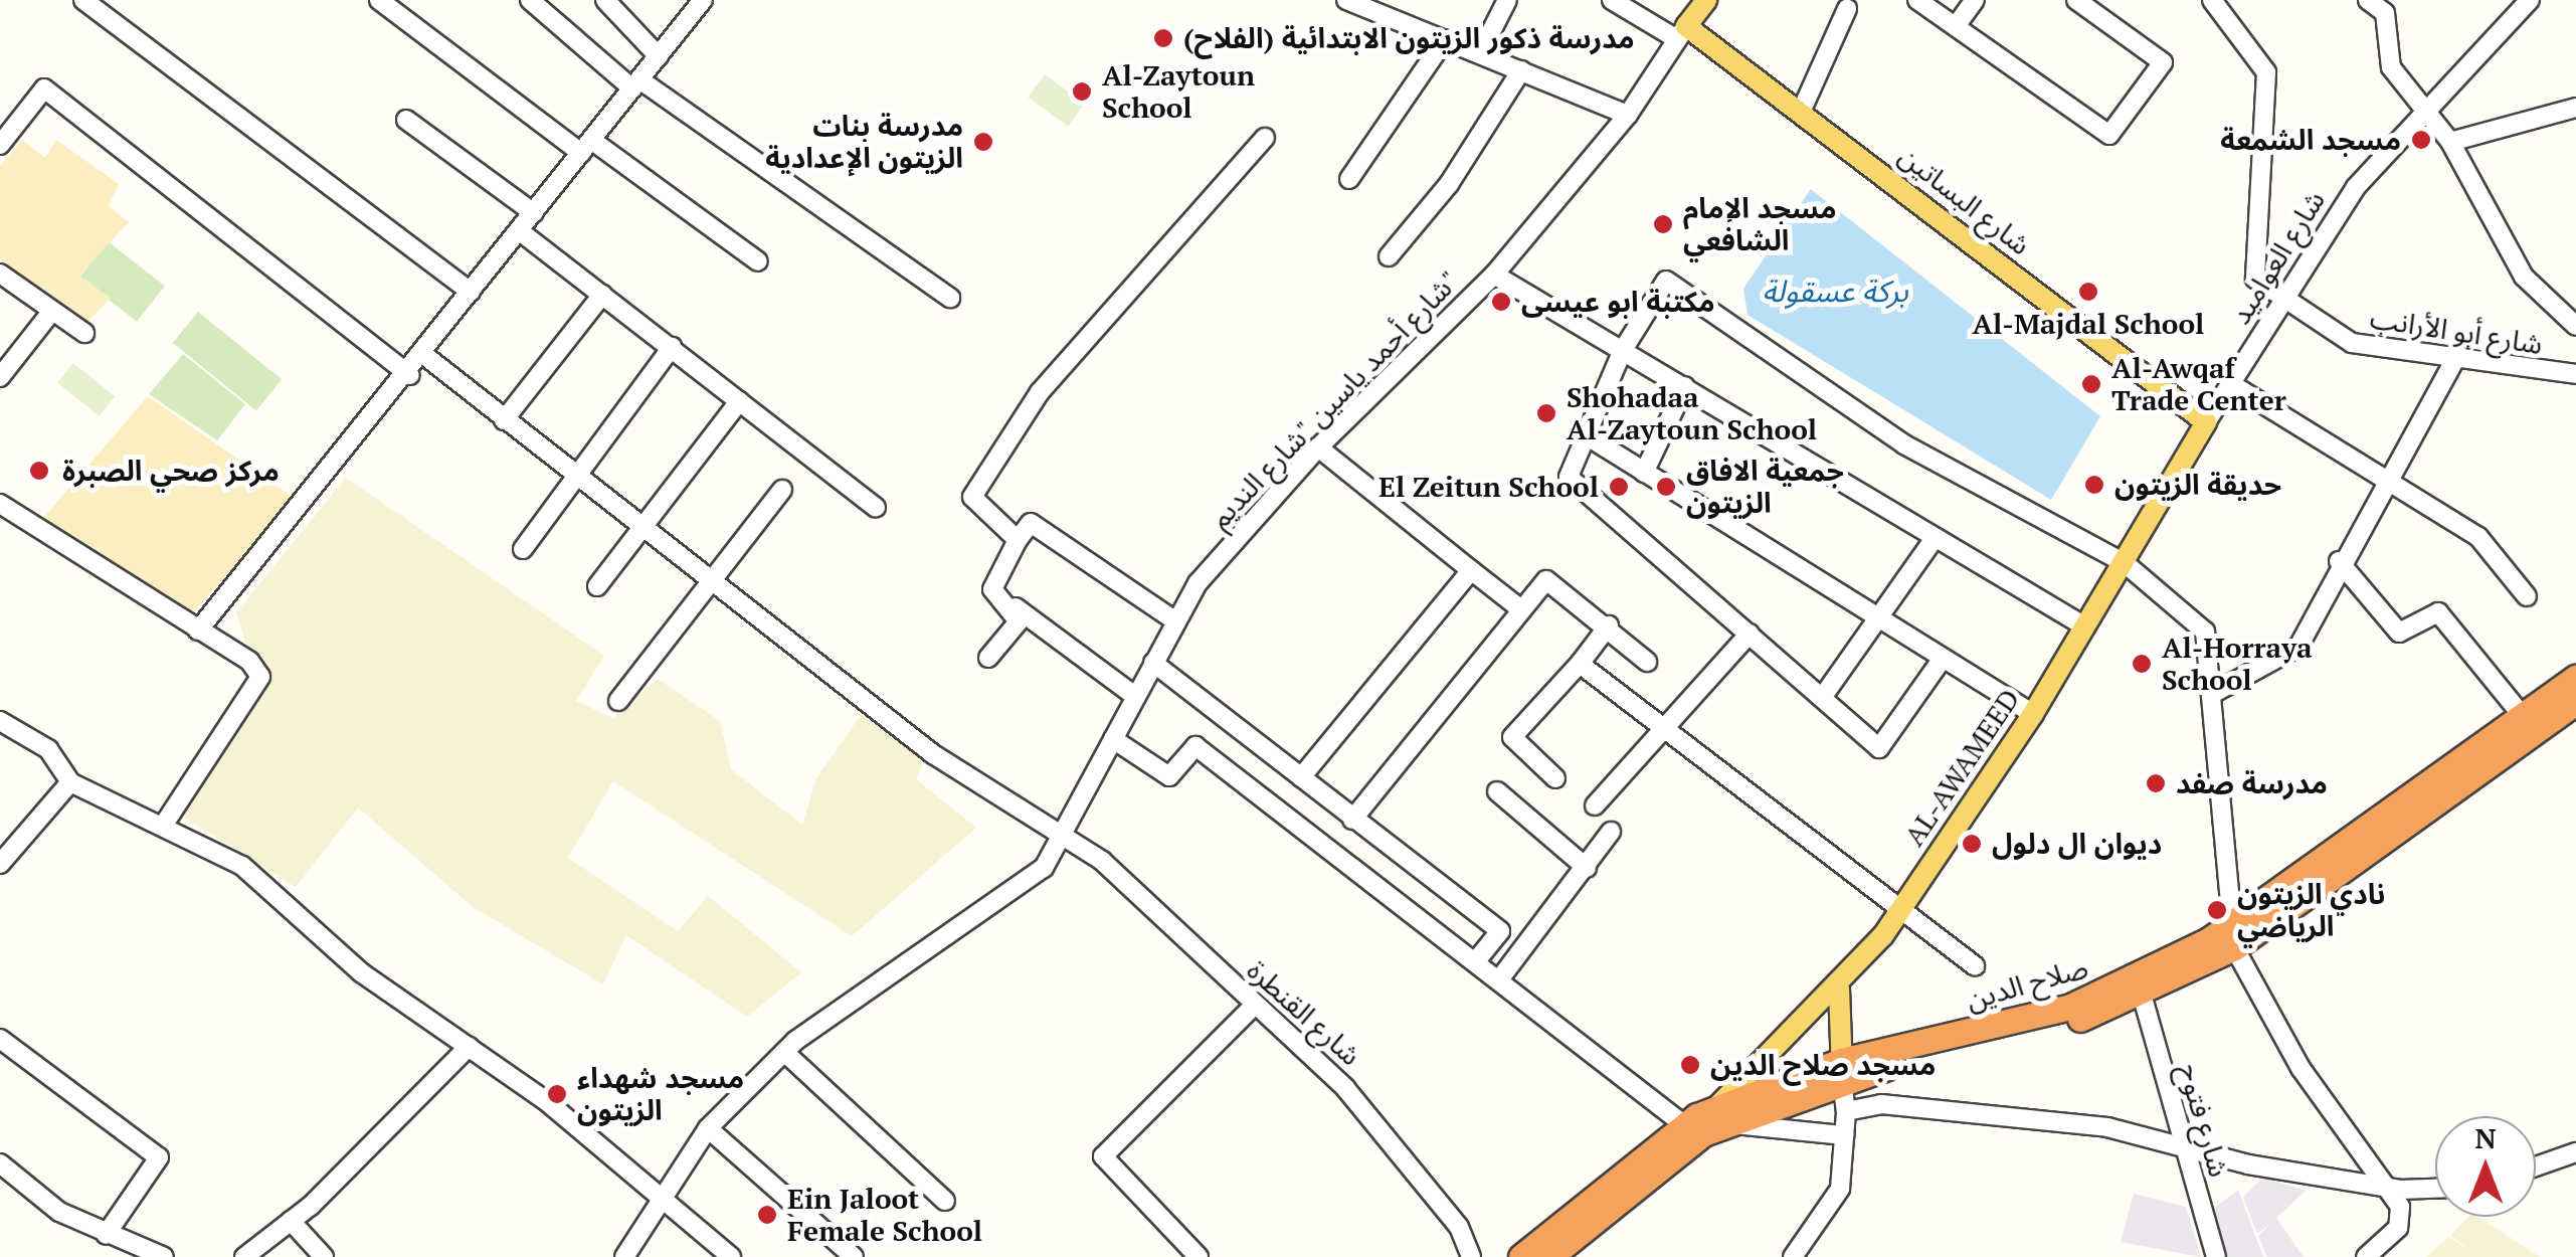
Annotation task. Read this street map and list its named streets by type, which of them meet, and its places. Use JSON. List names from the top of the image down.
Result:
{
  "streets": {
    "highway": ["صلاح الدين"],
    "main road": ["شارع البساتين", "AL-AWAMEED"],
    "street": [
      "شارع العواميد",
      "شارع أبو الأرانب",
      "شارع أحمد ياسين \"شارع النديم\"",
      "شارع القنطرة",
      "شارع فتوح"
    ]
  },
  "crossings": [
    ["شارع البساتين", "شارع العواميد"],
    ["شارع البساتين", "شارع أحمد ياسين \"شارع النديم\""],
    ["شارع البساتين", "AL-AWAMEED"],
    ["شارع العواميد", "شارع أبو الأرانب"],
    ["شارع العواميد", "AL-AWAMEED"],
    ["شارع أحمد ياسين \"شارع النديم\"", "شارع القنطرة"],
    ["AL-AWAMEED", "صلاح الدين"],
    ["صلاح الدين", "شارع فتوح"]
  ],
  "water": ["بركة عسقولة"],
  "places": [
    "مدرسة ذكور الزيتون الابتدائية (الفلاح)",
    "Al-Zaytoun School",
    "مسجد الشمعة",
    "مدرسة بنات الزيتون الإعدادية",
    "مسجد الإمام الشافعي",
    "Al-Majdal School",
    "مكتبة ابو عيسى",
    "Al-Awqaf Trade Center",
    "Shohadaa Al-Zaytoun School",
    "مركز صحي الصبرة",
    "حديقة الزيتون",
    "El Zeitun School",
    "جمعية الافاق الزيتون",
    "Al-Horraya School",
    "مدرسة صفد",
    "ديوان ال دلول",
    "نادي الزيتون الرياضي",
    "مسجد صلاح الدين",
    "مسجد شهداء الزيتون",
    "Ein Jaloot Female School"
  ],
  "north": "top"
}
